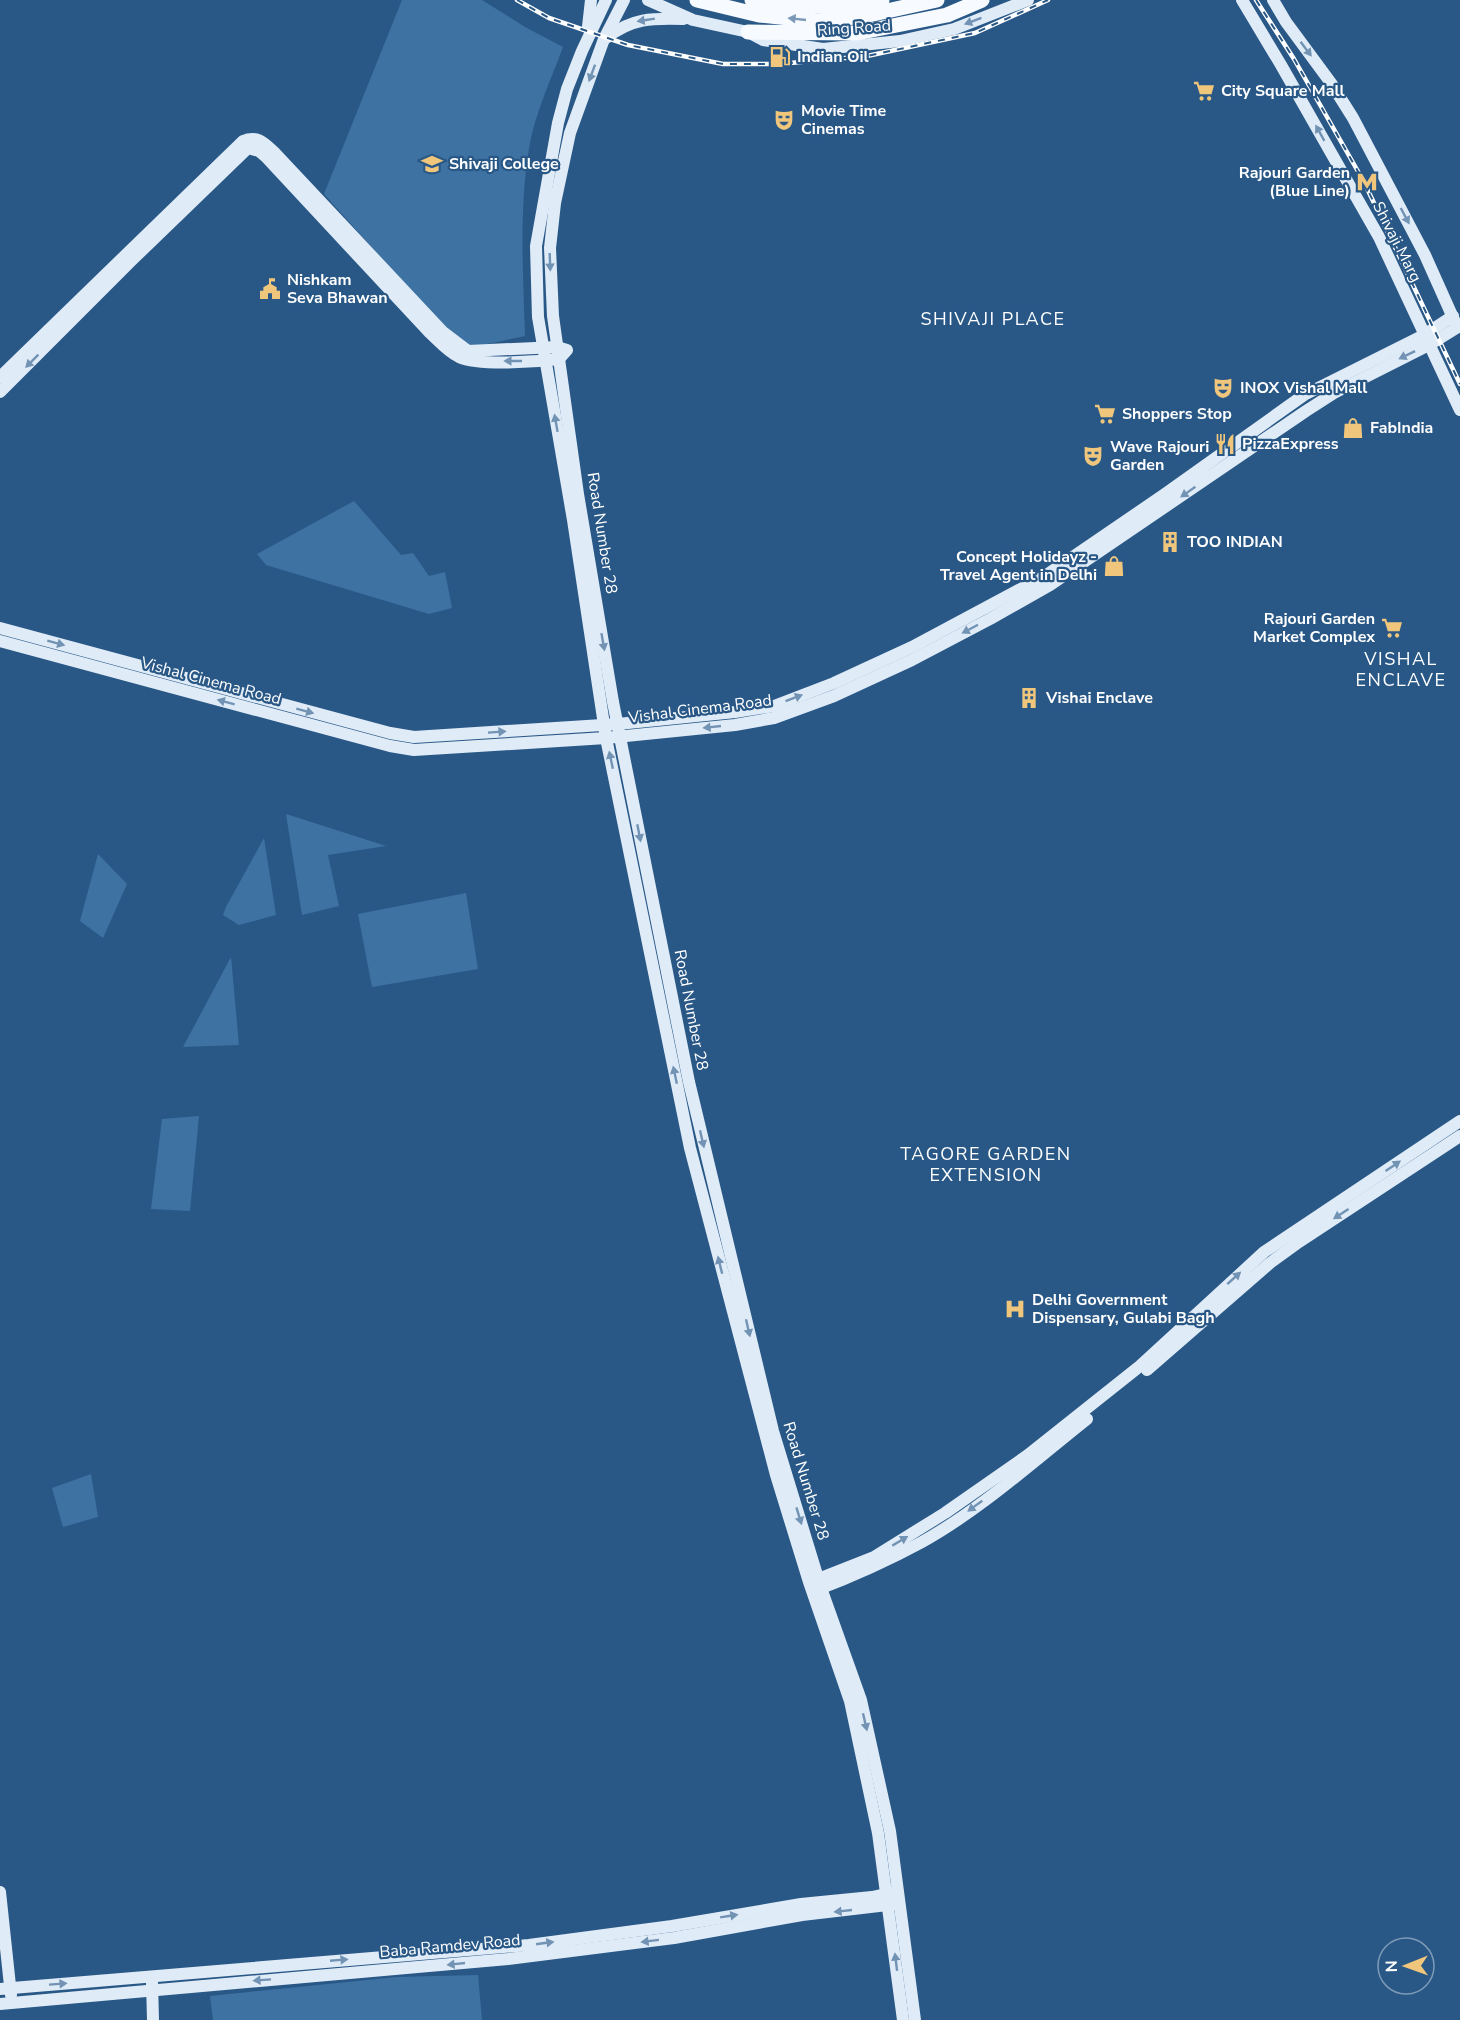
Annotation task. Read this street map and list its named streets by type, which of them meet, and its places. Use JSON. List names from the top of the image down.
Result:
{
  "streets": {
    "street": [
      "Ring Road",
      "Shivaji Marg",
      "Road Number 28",
      "Vishal Cinema Road",
      "Baba Ramdev Road"
    ]
  },
  "crossings": [
    ["Shivaji Marg", "Vishal Cinema Road"],
    ["Road Number 28", "Vishal Cinema Road"],
    ["Road Number 28", "Baba Ramdev Road"]
  ],
  "one_way": ["Ring Road"],
  "districts": ["SHIVAJI PLACE", "VISHAL ENCLAVE", "TAGORE GARDEN EXTENSION"],
  "places": {
    "fuel station": ["Indian Oil"],
    "supermarket": ["City Square Mall", "Shoppers Stop", "Rajouri Garden Market Complex"],
    "theatre": ["Movie Time Cinemas", "INOX Vishal Mall", "Wave Rajouri Garden"],
    "school or university": ["Shivaji College"],
    "metro station": ["Rajouri Garden (Blue Line)"],
    "public building": ["Nishkam Seva Bhawan"],
    "shop": ["FabIndia", "Concept Holidayz - Travel Agent in Delhi"],
    "restaurant": ["PizzaExpress"],
    "building": ["TOO INDIAN", "Vishai Enclave"],
    "hospital": ["Delhi Government Dispensary, Gulabi Bagh"]
  },
  "north": "left"
}
